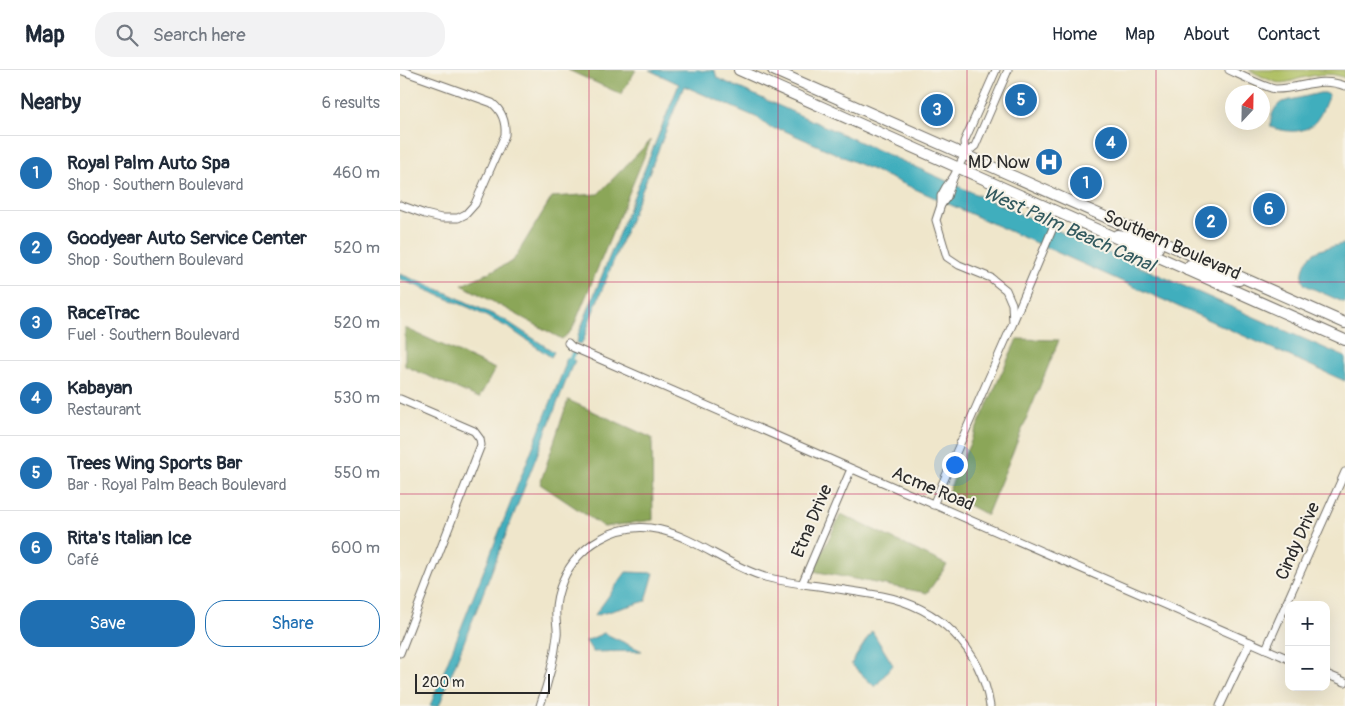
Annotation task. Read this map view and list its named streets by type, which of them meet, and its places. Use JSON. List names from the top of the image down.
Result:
{
  "streets": {
    "highway": ["Southern Boulevard"],
    "street": ["Acme Road", "Etna Drive", "Cindy Drive"]
  },
  "crossings": [
    ["Acme Road", "Etna Drive"],
    ["Acme Road", "Cindy Drive"]
  ],
  "water": ["West Palm Beach Canal"],
  "places": {
    "hospital": ["MD Now"]
  },
  "scale_bar": "200 m",
  "north": "top",
  "page": {
    "header": "Map",
    "search": "Search here",
    "nav": [
      "Home",
      "Map",
      "About",
      "Contact"
    ],
    "heading": ["Nearby", "6 results"],
    "pins": [
      "5",
      "3",
      "4",
      "1",
      "6",
      "2"
    ],
    "list": [
      {
        "mark": "1",
        "name": "Royal Palm Auto Spa",
        "note": "Shop · Southern Boulevard",
        "value": "460 m"
      },
      {
        "mark": "2",
        "name": "Goodyear Auto Service Center",
        "note": "Shop · Southern Boulevard",
        "value": "520 m"
      },
      {
        "mark": "3",
        "name": "RaceTrac",
        "note": "Fuel · Southern Boulevard",
        "value": "520 m"
      },
      {
        "mark": "4",
        "name": "Kabayan",
        "note": "Restaurant",
        "value": "530 m"
      },
      {
        "mark": "5",
        "name": "Trees Wing Sports Bar",
        "note": "Bar · Royal Palm Beach Boulevard",
        "value": "550 m"
      },
      {
        "mark": "6",
        "name": "Rita's Italian Ice",
        "note": "Café",
        "value": "600 m"
      }
    ],
    "buttons": ["Save", "Share"],
    "map_buttons": ["+", "−"],
    "scale": "200 m"
  }
}
